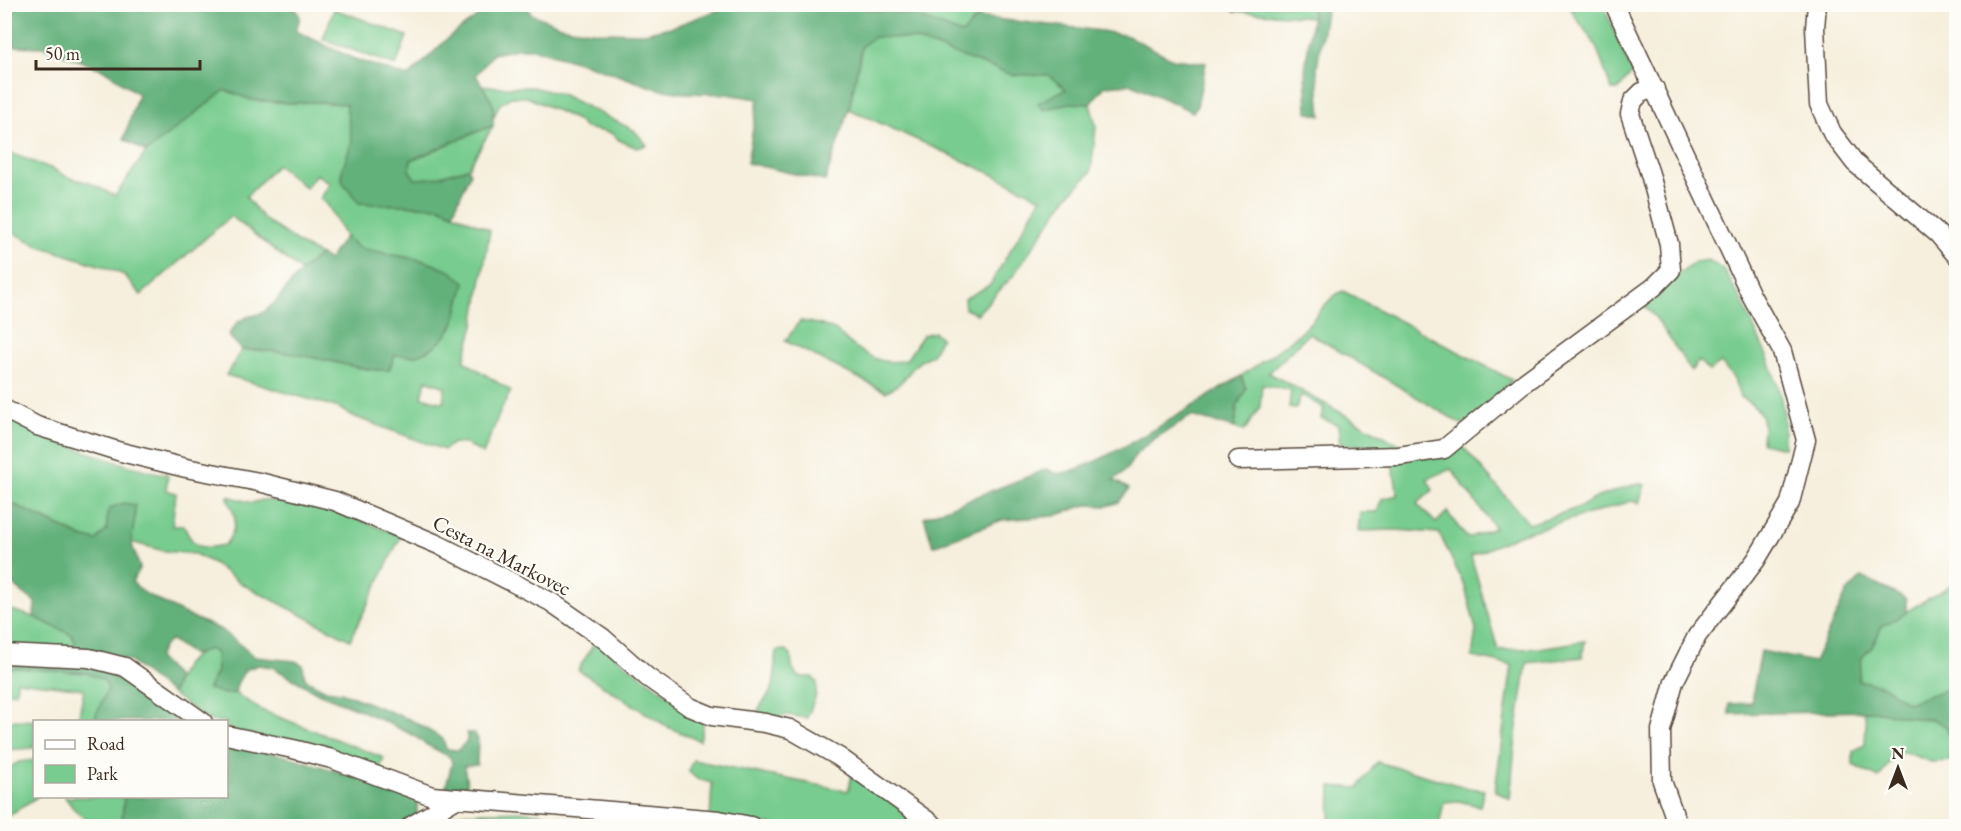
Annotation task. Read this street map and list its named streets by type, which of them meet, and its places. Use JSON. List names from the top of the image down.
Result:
{
  "streets": {
    "street": ["Cesta na Markovec"]
  },
  "legend": ["Road", "Park"],
  "scale_bar": "50 m",
  "north": "top"
}
